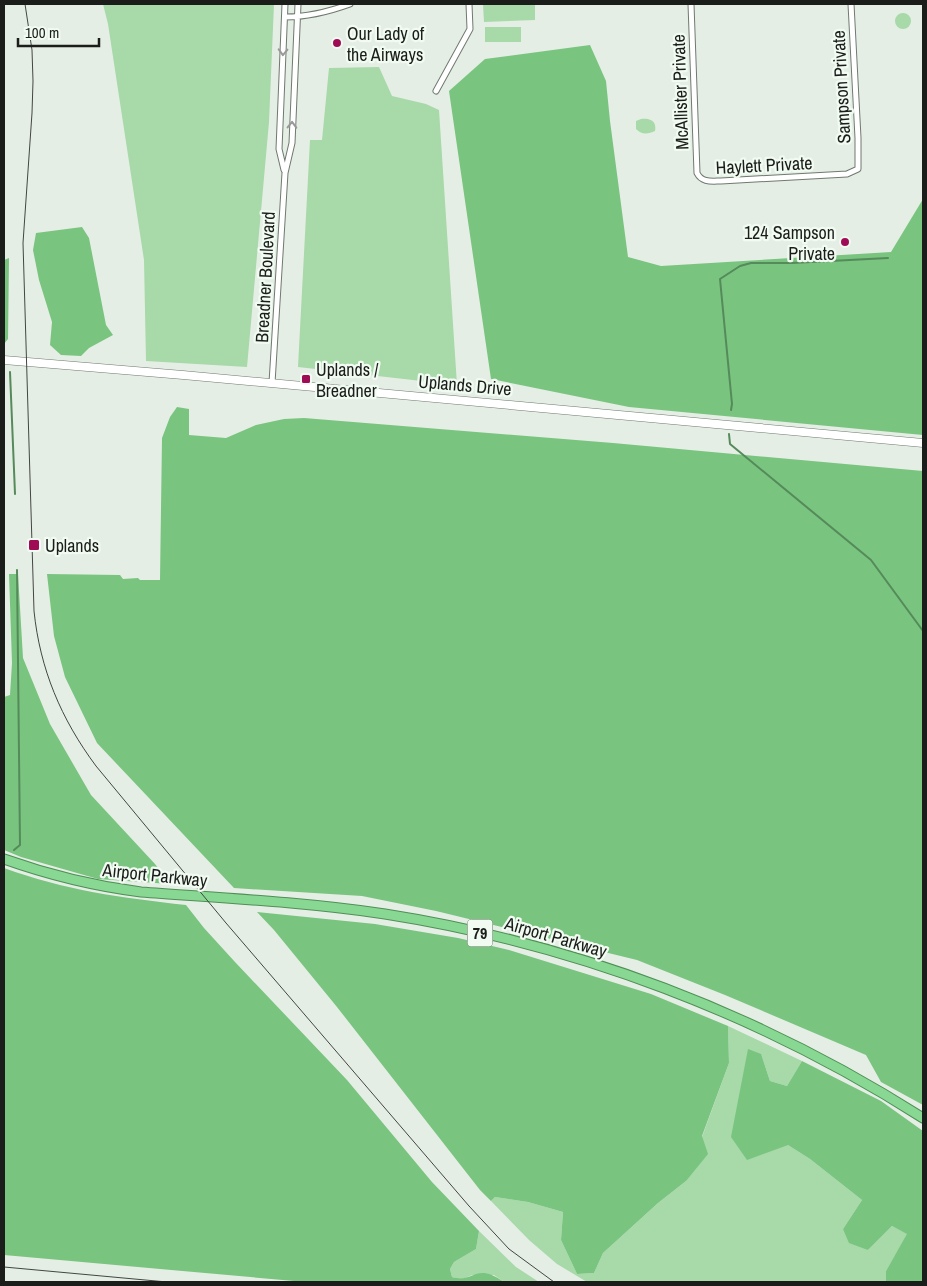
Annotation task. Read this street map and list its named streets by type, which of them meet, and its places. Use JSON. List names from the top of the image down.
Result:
{
  "streets": {
    "highway": ["Airport Parkway", "79"],
    "main road": ["Uplands Drive"],
    "street": [
      "Sampson Private",
      "McAllister Private",
      "Haylett Private",
      "Breadner Boulevard"
    ]
  },
  "crossings": [
    ["Sampson Private", "Haylett Private"],
    ["McAllister Private", "Haylett Private"],
    ["Breadner Boulevard", "Uplands Drive"]
  ],
  "places": {
    "other": ["Our Lady of the Airways", "124 Sampson Private"],
    "transit": ["Uplands / Breadner", "Uplands"]
  },
  "scale_bar": "100 m"
}
